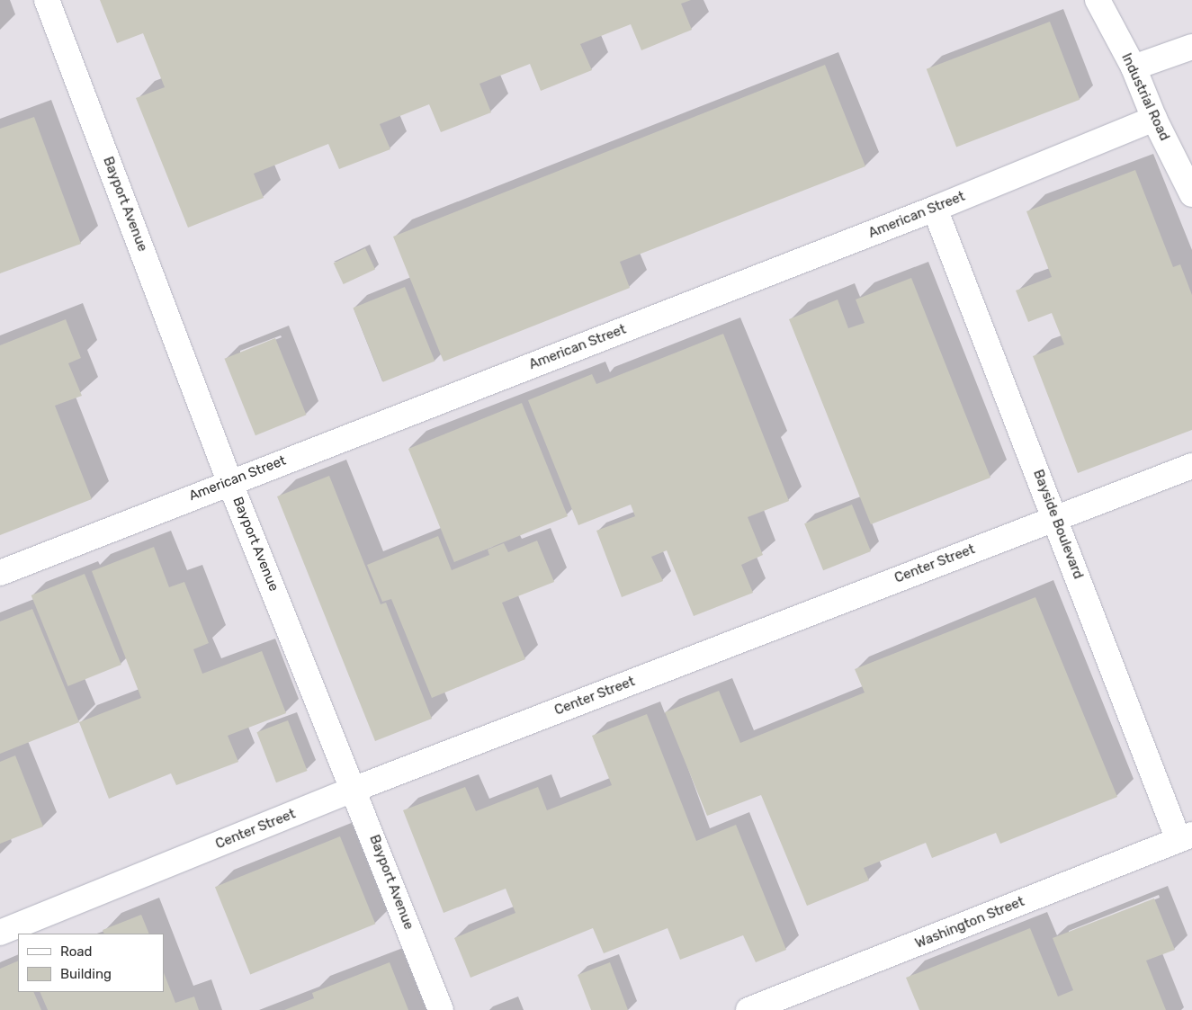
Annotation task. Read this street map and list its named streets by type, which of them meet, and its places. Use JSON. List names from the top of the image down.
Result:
{
  "streets": {
    "street": [
      "Industrial Road",
      "Bayport Avenue",
      "American Street",
      "Bayside Boulevard",
      "Center Street",
      "Washington Street"
    ]
  },
  "crossings": [
    ["Industrial Road", "American Street"],
    ["Bayport Avenue", "American Street"],
    ["Bayport Avenue", "Center Street"],
    ["American Street", "Bayside Boulevard"],
    ["Bayside Boulevard", "Center Street"],
    ["Bayside Boulevard", "Washington Street"]
  ],
  "legend": ["Road", "Building"]
}
